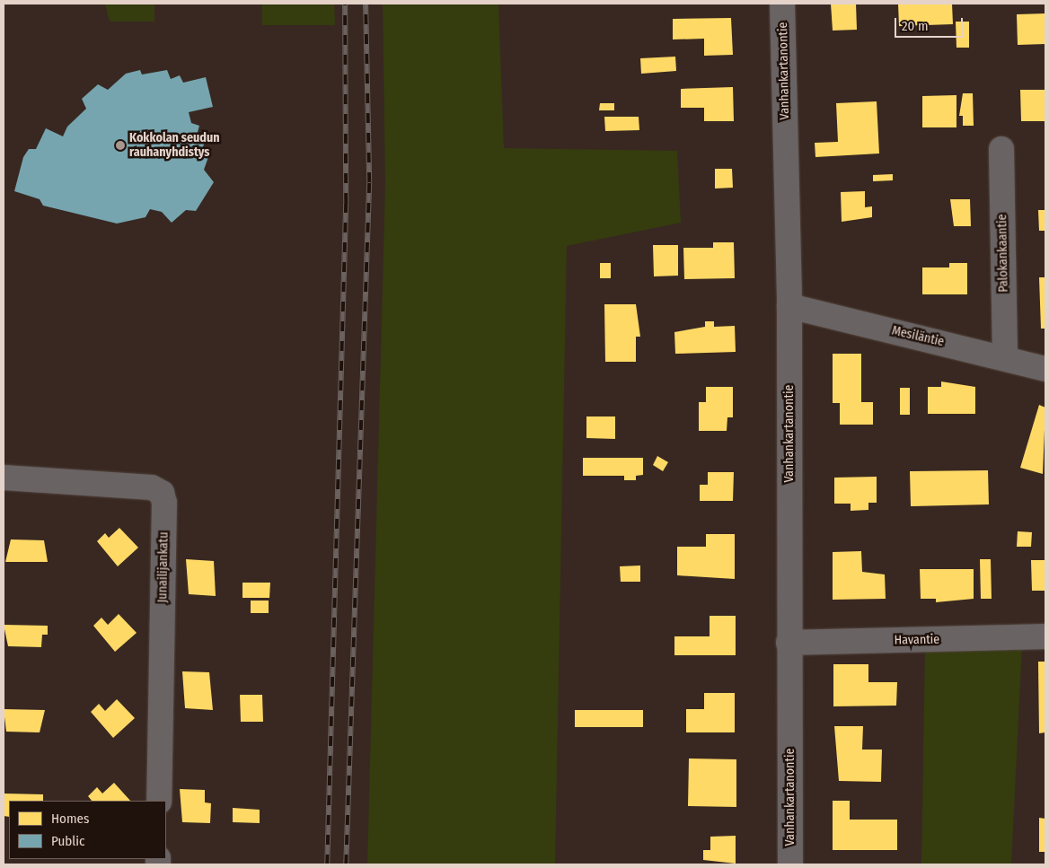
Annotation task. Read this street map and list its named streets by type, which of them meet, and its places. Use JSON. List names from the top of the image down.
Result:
{
  "streets": {
    "street": [
      "Vanhankartanontie",
      "Palokankaantie",
      "Mesiläntie",
      "Junailijankatu",
      "Havantie"
    ]
  },
  "crossings": [
    ["Vanhankartanontie", "Mesiläntie"],
    ["Vanhankartanontie", "Havantie"],
    ["Palokankaantie", "Mesiläntie"]
  ],
  "places": ["Kokkolan seudun rauhanyhdistys"],
  "legend": ["Homes", "Public"],
  "scale_bar": "20 m"
}
